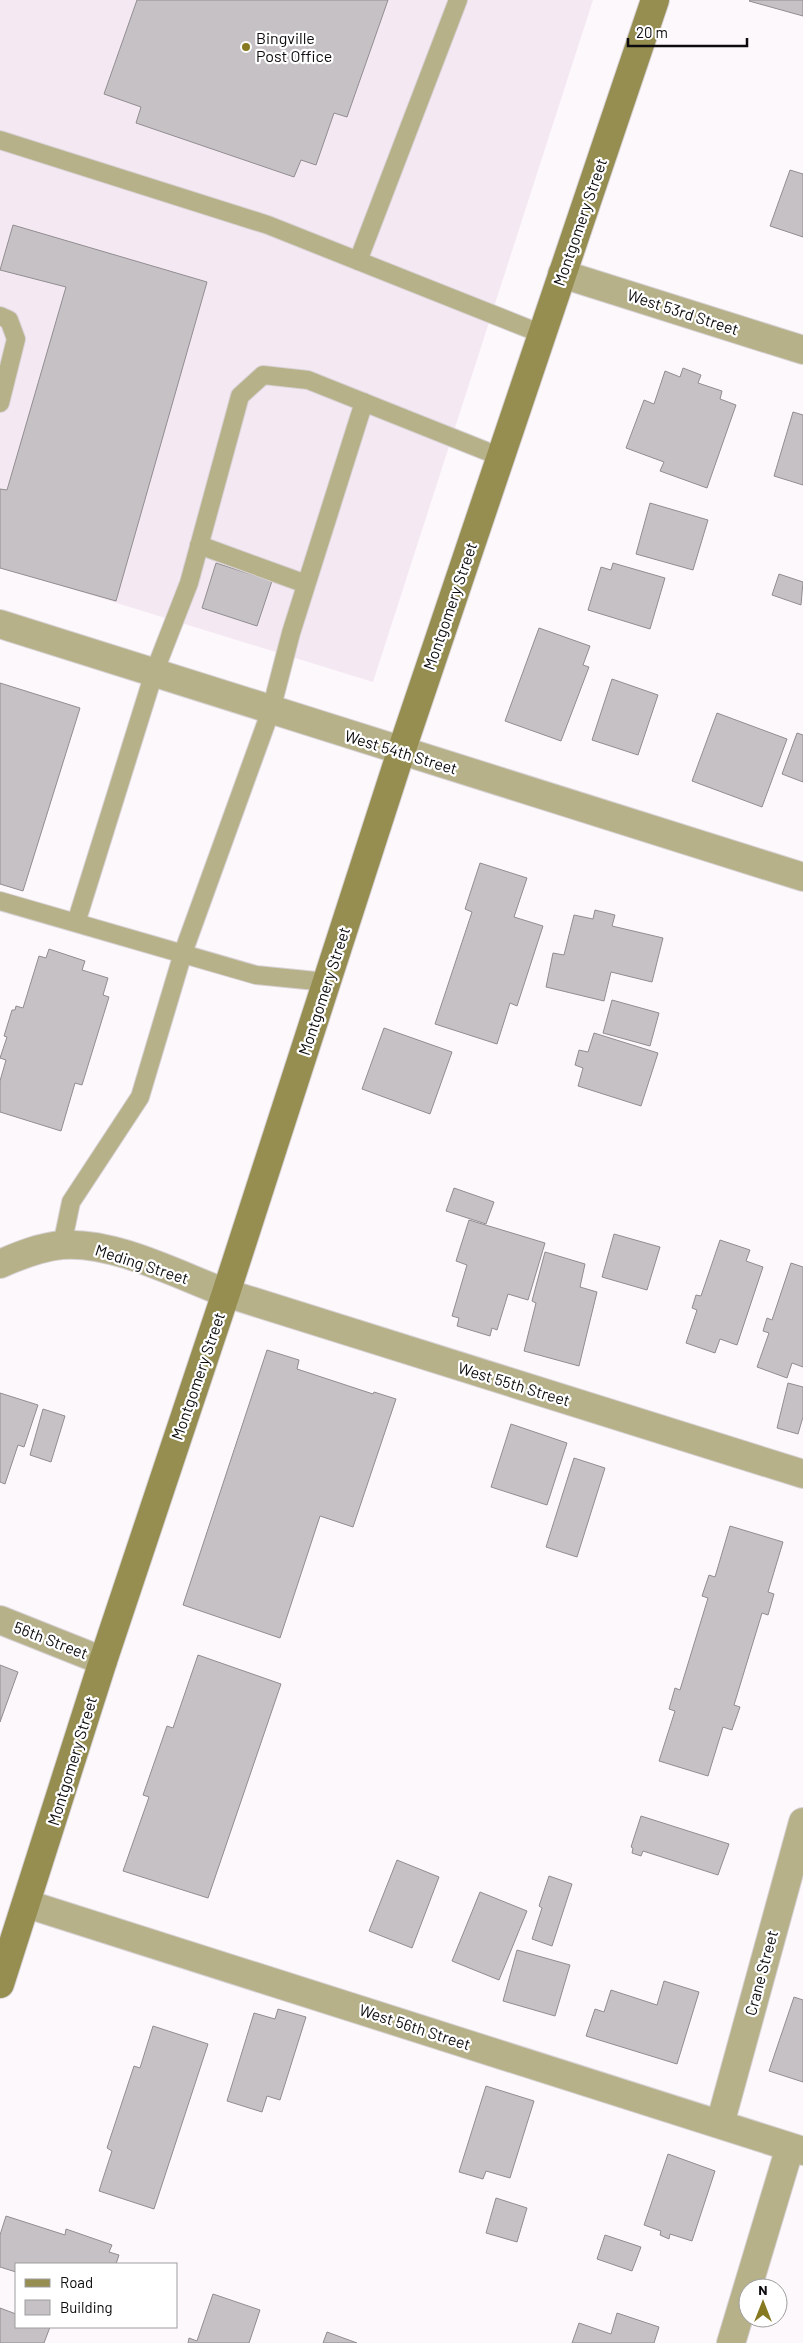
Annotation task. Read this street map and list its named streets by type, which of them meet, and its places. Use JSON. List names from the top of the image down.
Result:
{
  "streets": {
    "main road": ["Montgomery Street"],
    "street": [
      "West 53rd Street",
      "West 54th Street",
      "Meding Street",
      "West 55th Street",
      "56th Street",
      "Crane Street",
      "West 56th Street"
    ]
  },
  "crossings": [
    ["Montgomery Street", "West 53rd Street"],
    ["Montgomery Street", "West 54th Street"],
    ["Montgomery Street", "Meding Street"],
    ["Montgomery Street", "West 55th Street"],
    ["Montgomery Street", "56th Street"],
    ["Montgomery Street", "West 56th Street"],
    ["Meding Street", "West 55th Street"],
    ["Crane Street", "West 56th Street"]
  ],
  "places": ["Bingville Post Office"],
  "legend": ["Road", "Building"],
  "scale_bar": "20 m",
  "north": "top"
}
